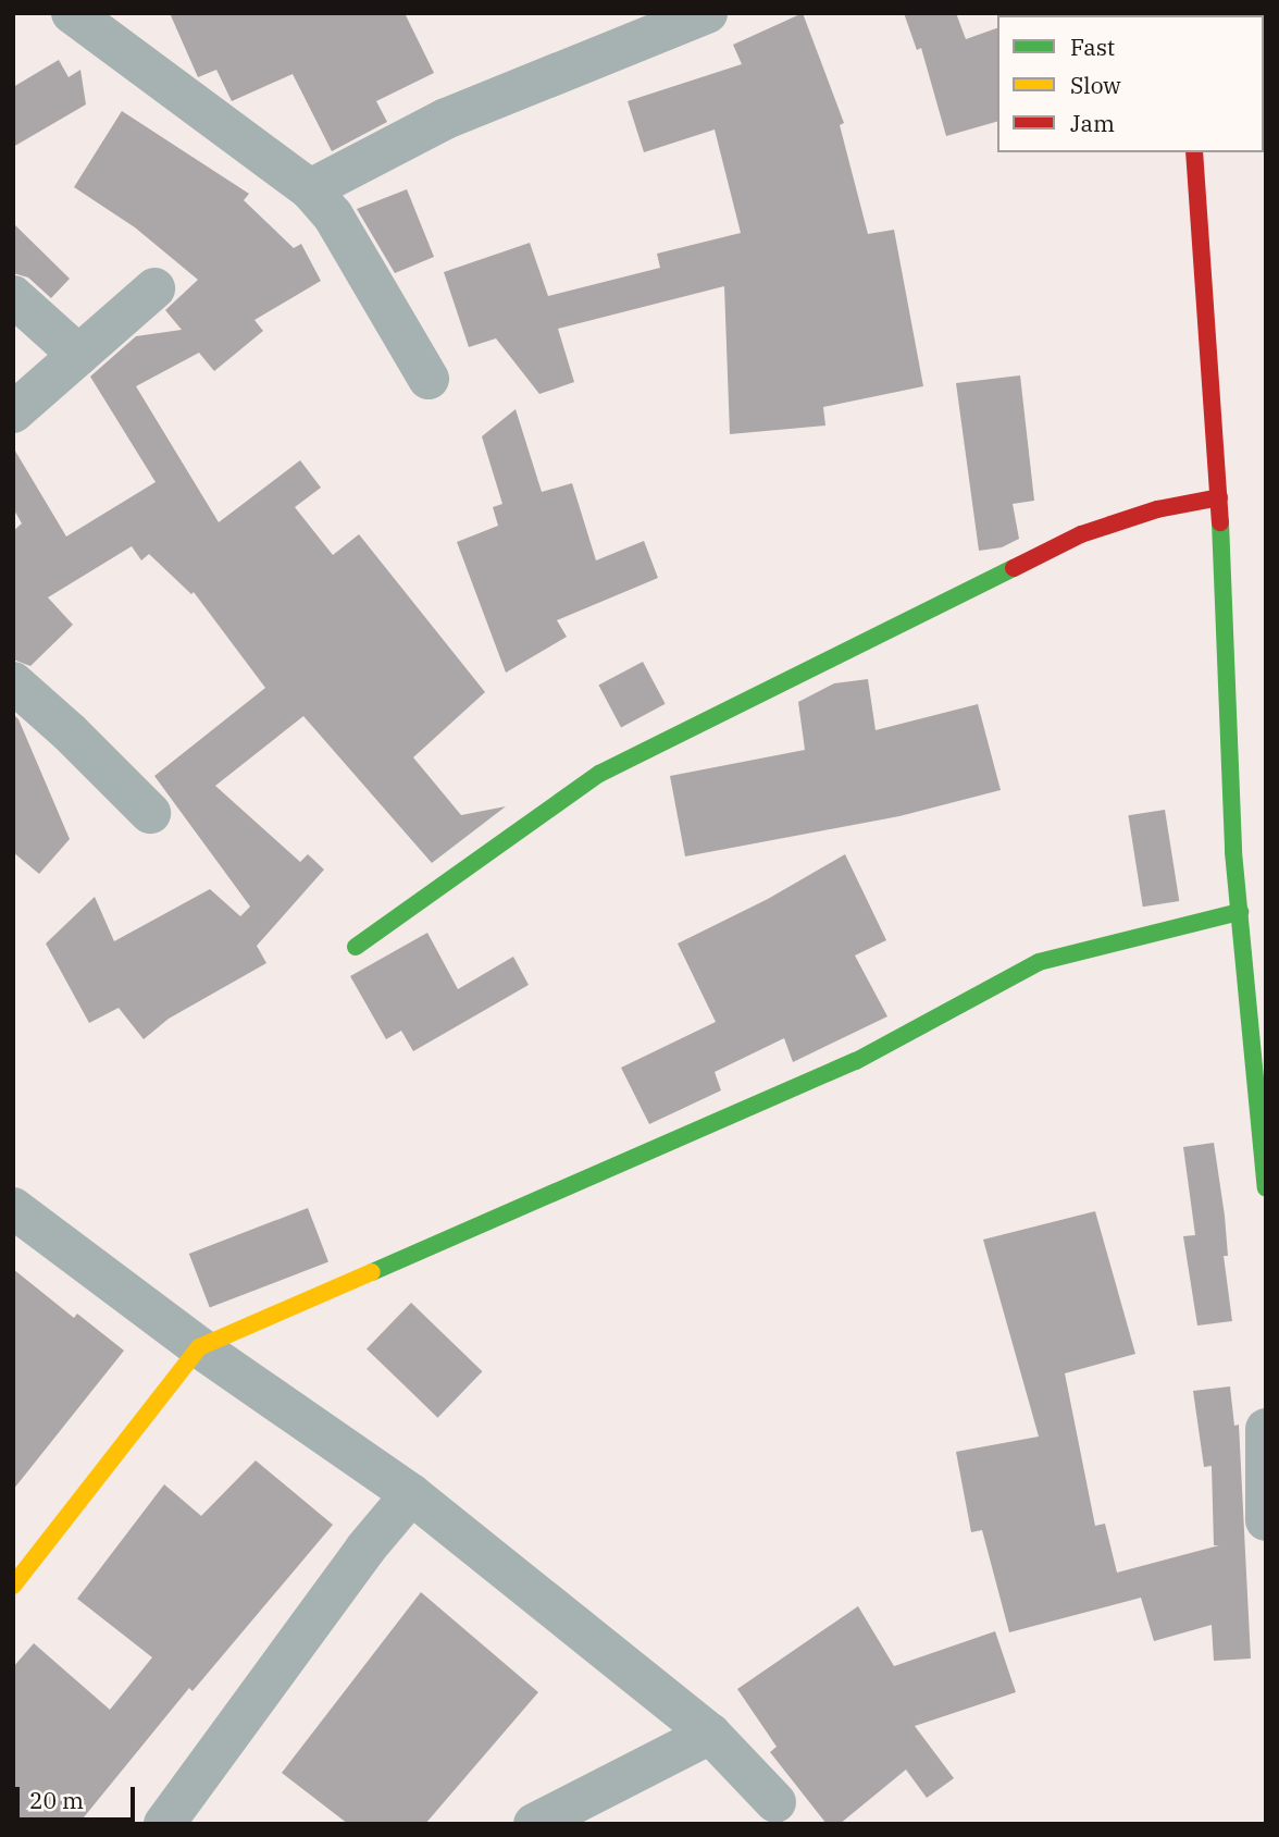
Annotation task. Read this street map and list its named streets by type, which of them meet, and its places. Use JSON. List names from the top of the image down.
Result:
{
  "legend": ["Fast", "Slow", "Jam"],
  "scale_bar": "20 m"
}
